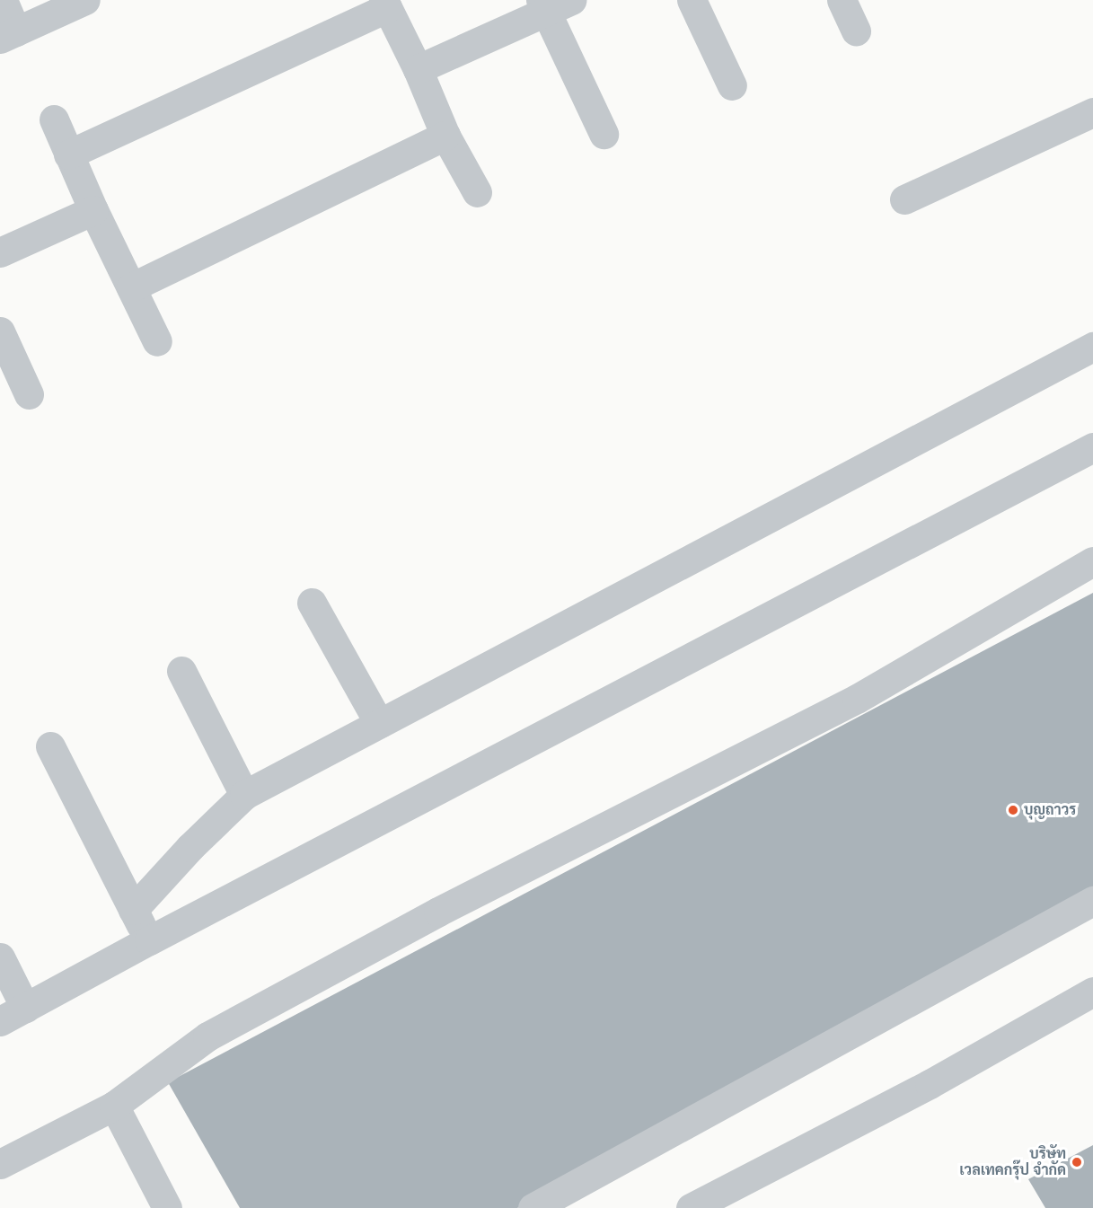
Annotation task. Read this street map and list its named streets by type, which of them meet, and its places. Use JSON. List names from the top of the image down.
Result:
{
  "places": ["บุญถาวร", "บริษัท เวลเทคกรุ๊ป จำกัด"]
}
